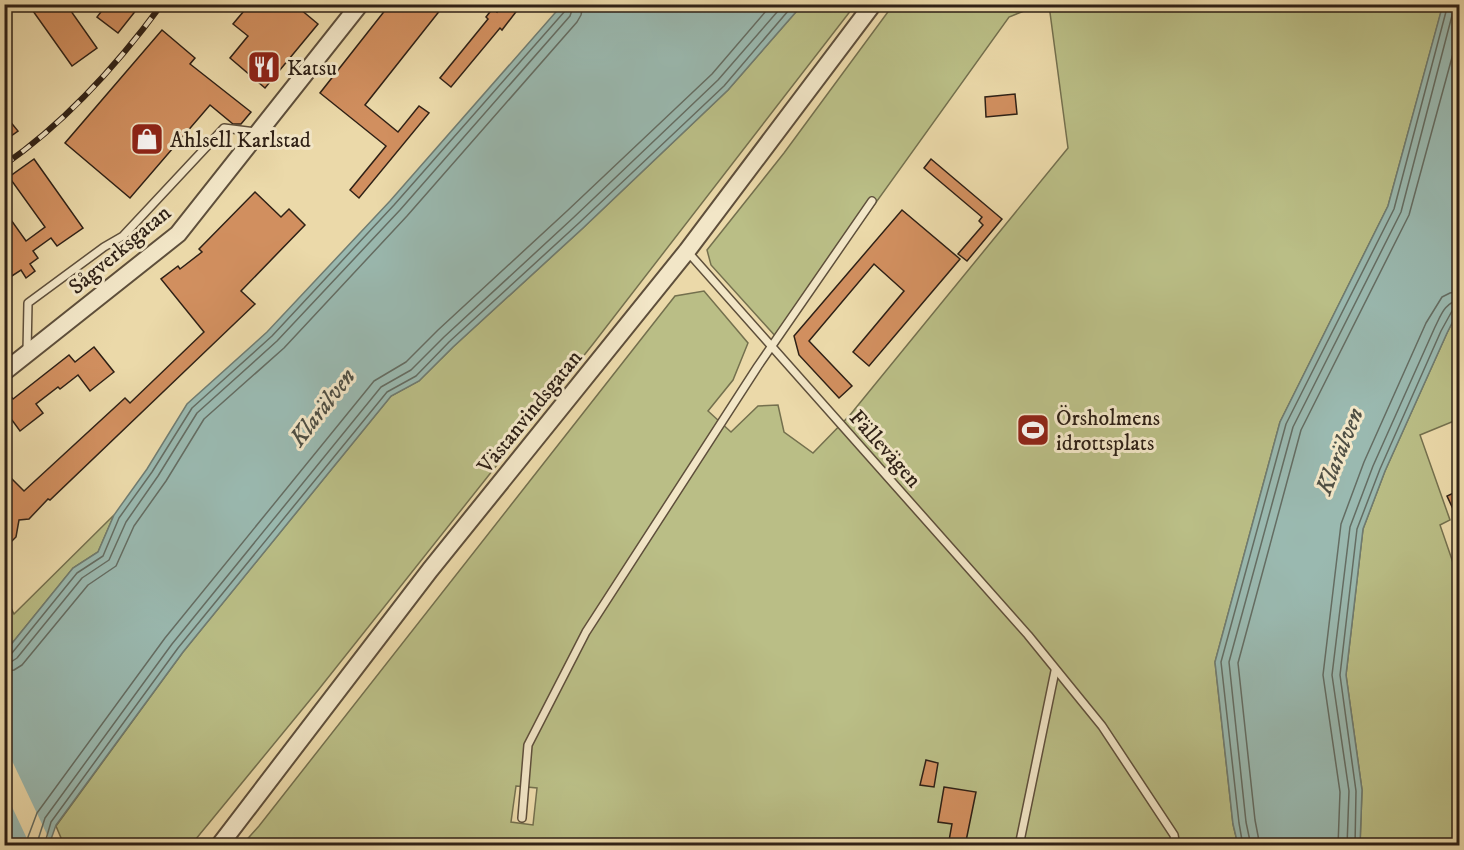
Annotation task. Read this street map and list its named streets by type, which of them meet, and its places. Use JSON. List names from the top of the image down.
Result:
{
  "streets": {
    "street": ["Sågverksgatan", "Västanvindsgatan"],
    "lane": ["Fällevägen"]
  },
  "crossings": [
    ["Västanvindsgatan", "Fällevägen"]
  ],
  "water": ["Klarälven"],
  "places": {
    "restaurant": ["Katsu"],
    "shop": ["Ahlsell Karlstad"],
    "sports": ["Örsholmens idrottsplats"]
  }
}
